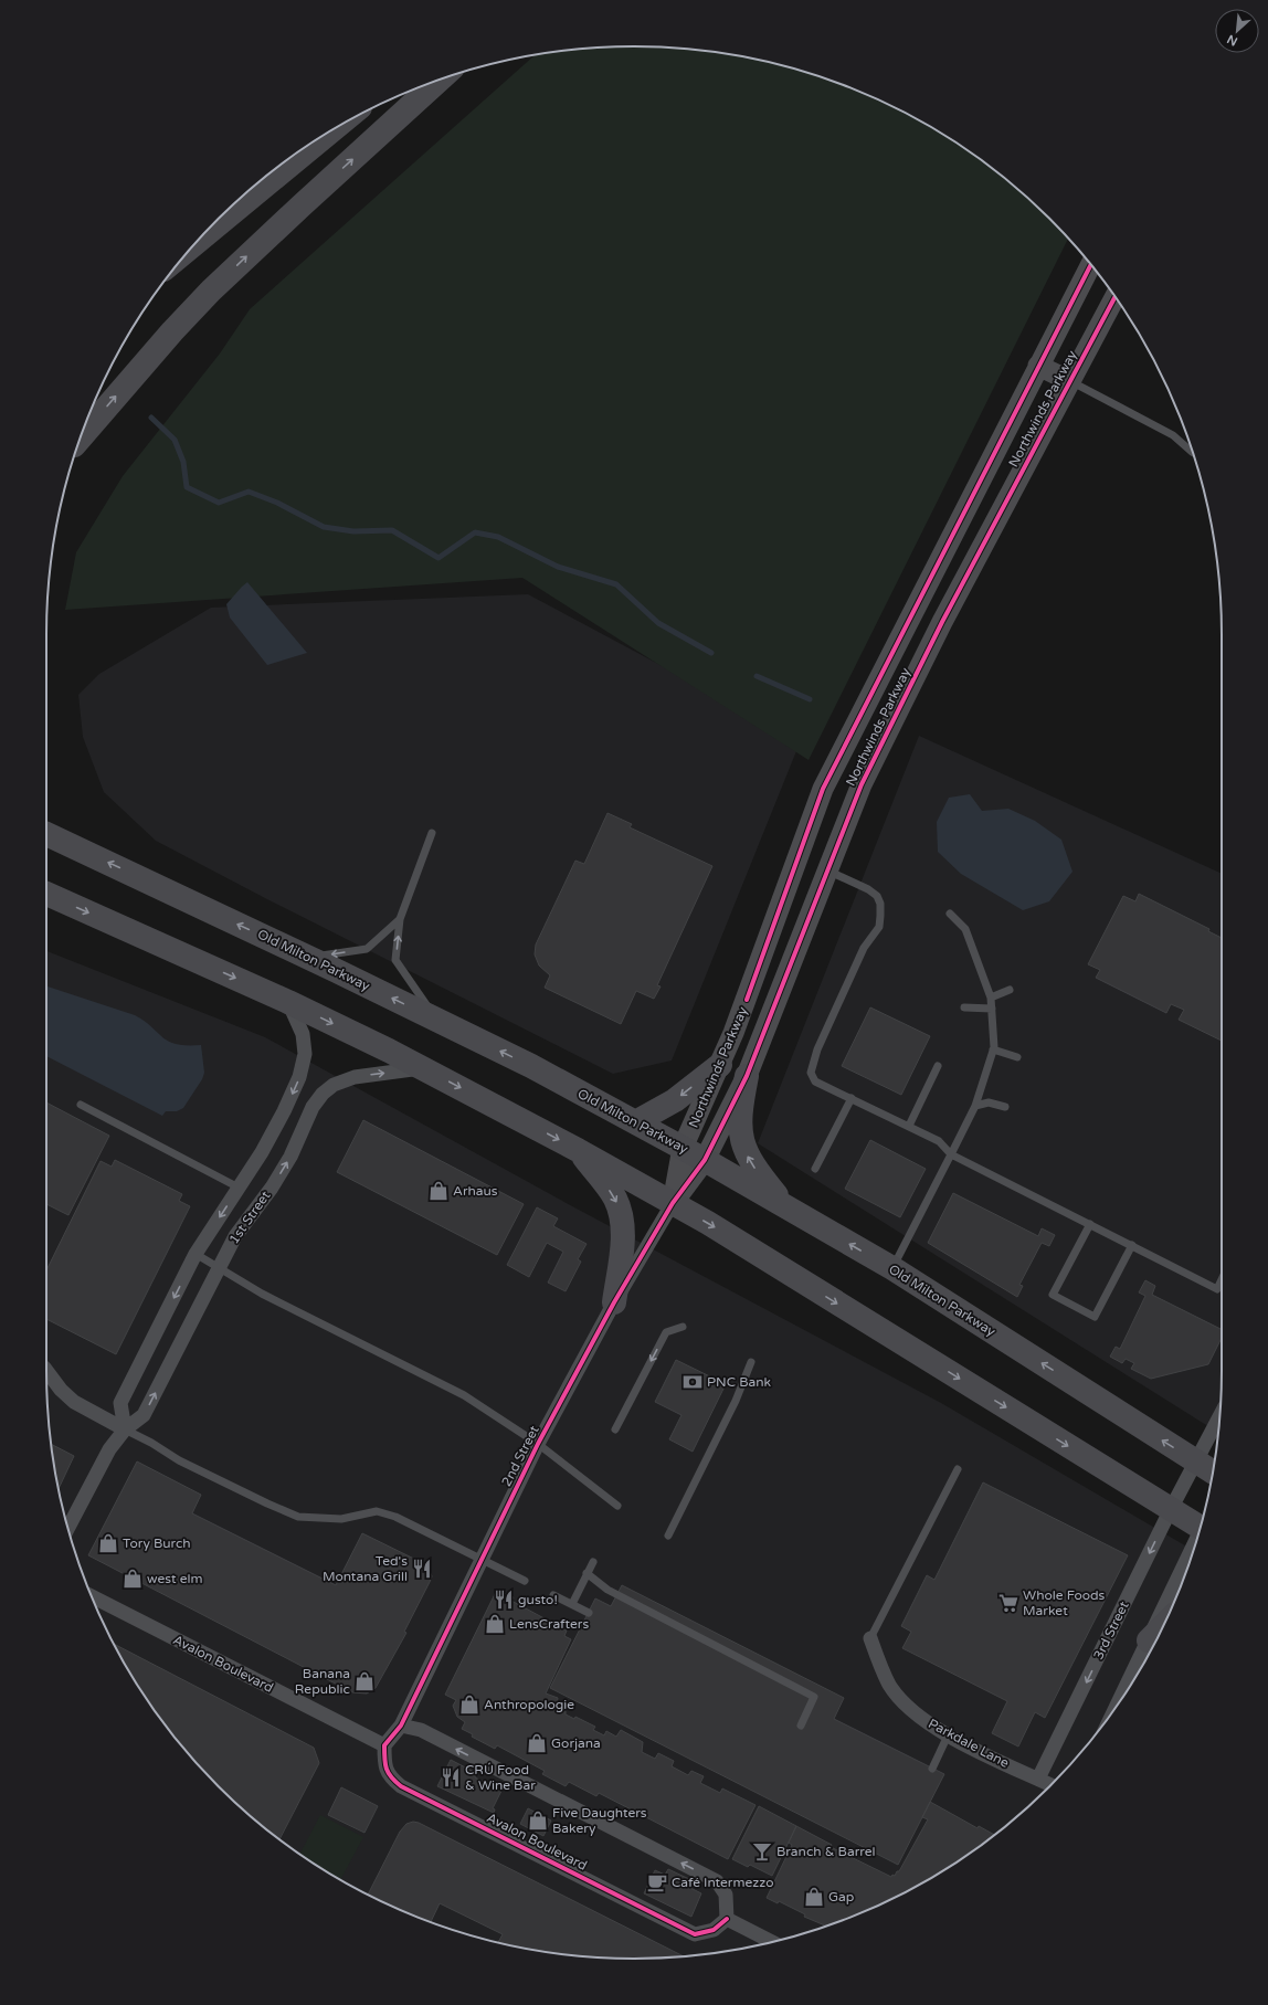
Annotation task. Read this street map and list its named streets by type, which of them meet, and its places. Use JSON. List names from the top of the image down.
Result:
{
  "streets": {
    "highway": ["Old Milton Parkway"],
    "street": [
      "Northwinds Parkway",
      "1st Street",
      "2nd Street",
      "3rd Street",
      "Avalon Boulevard",
      "Parkdale Lane"
    ]
  },
  "crossings": [
    ["Northwinds Parkway", "Old Milton Parkway"],
    ["Northwinds Parkway", "2nd Street"],
    ["Old Milton Parkway", "3rd Street"],
    ["3rd Street", "Parkdale Lane"]
  ],
  "places": {
    "shop": [
      "Arhaus",
      "Tory Burch",
      "west elm",
      "LensCrafters",
      "Banana Republic",
      "Anthropologie",
      "Gorjana",
      "Five Daughters Bakery",
      "Gap"
    ],
    "bank": ["PNC Bank"],
    "restaurant": ["Ted's Montana Grill", "gusto!", "CRÚ Food & Wine Bar"],
    "supermarket": ["Whole Foods Market"],
    "bar": ["Branch & Barrel"],
    "cafe": ["Café Intermezzo"]
  },
  "north": "bottom left"
}
